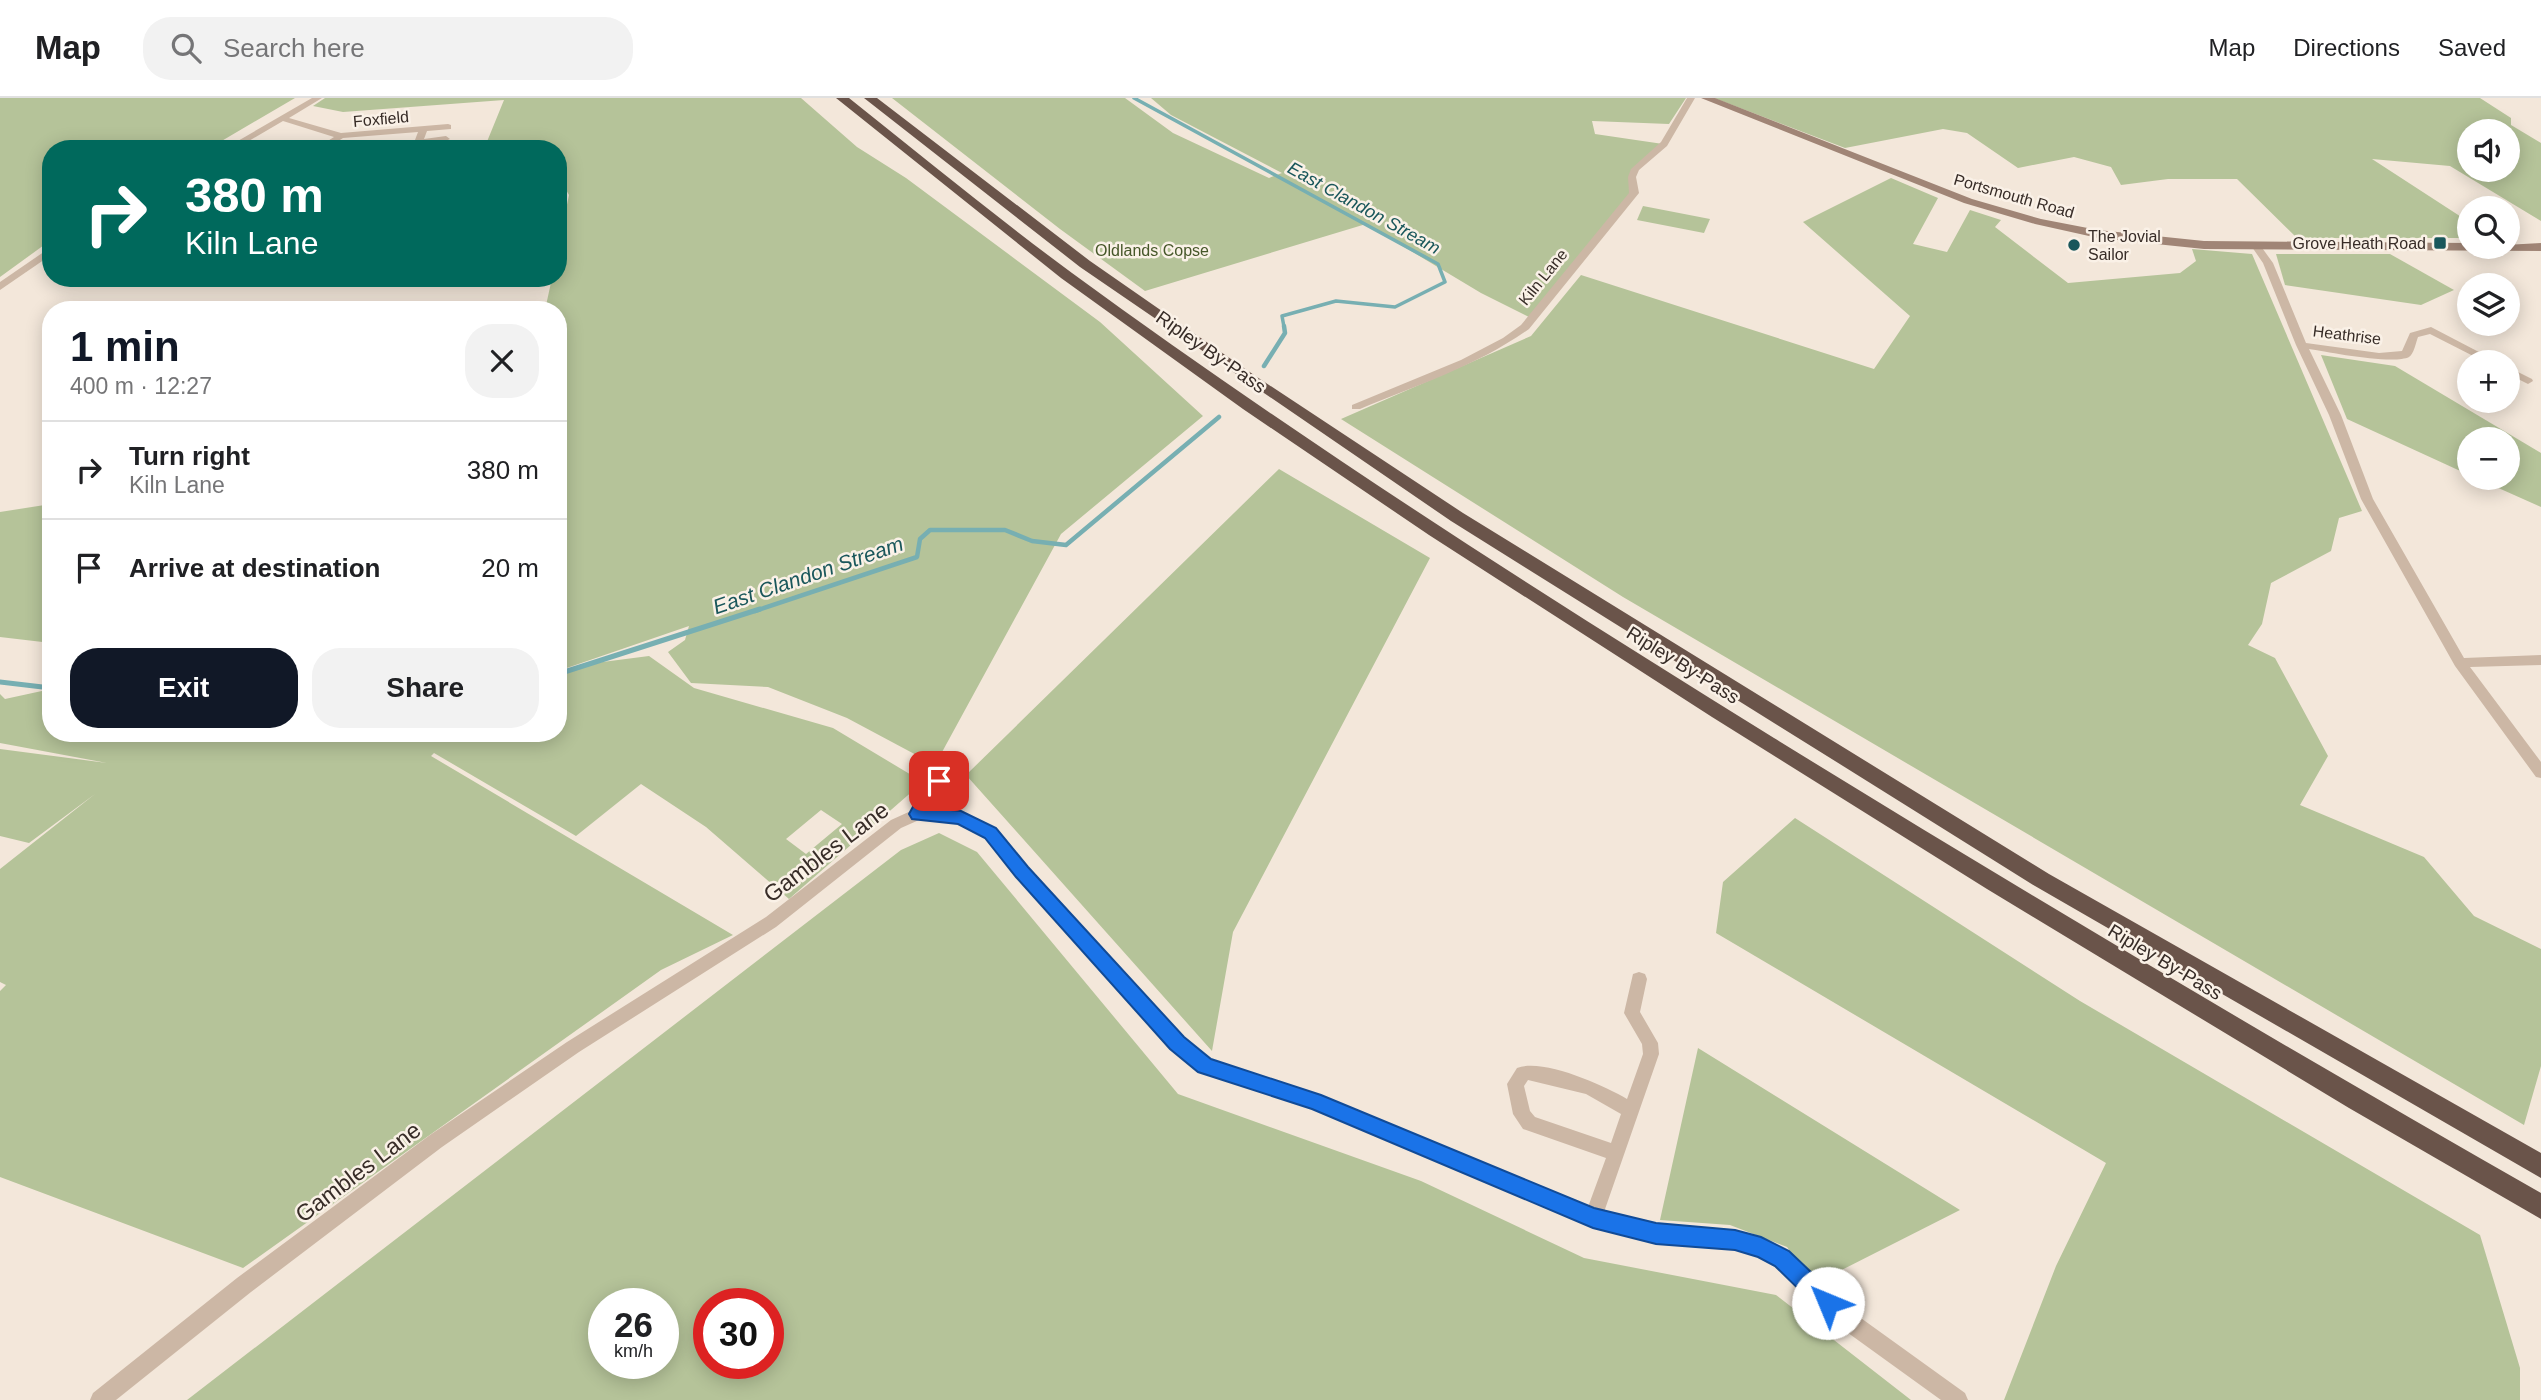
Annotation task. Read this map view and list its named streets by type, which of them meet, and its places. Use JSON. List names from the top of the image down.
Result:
{
  "streets": {
    "highway": ["Ripley By-Pass"],
    "main road": ["Portsmouth Road"],
    "street": [
      "Foxfield",
      "Kiln Lane",
      "Heathrise",
      "Gambles Lane"
    ]
  },
  "water": ["East Clandon Stream"],
  "parks": ["Oldlands Copse"],
  "places": {
    "transit": ["Grove Heath Road"],
    "other": ["The Jovial Sailor"]
  },
  "page": {
    "header": "Map",
    "search": "Search here",
    "nav": ["Map", "Directions", "Saved"],
    "map_buttons": ["+", "−"],
    "turn": ["380 m", "Kiln Lane"],
    "heading": ["1 min", "400 m · 12:27"],
    "list": [
      {
        "name": "Turn right",
        "note": "Kiln Lane",
        "value": "380 m"
      },
      {
        "name": "Arrive at destination",
        "value": "20 m"
      }
    ],
    "buttons": ["Exit", "Share"],
    "speed": "26 km/h",
    "limit": "30"
  }
}
